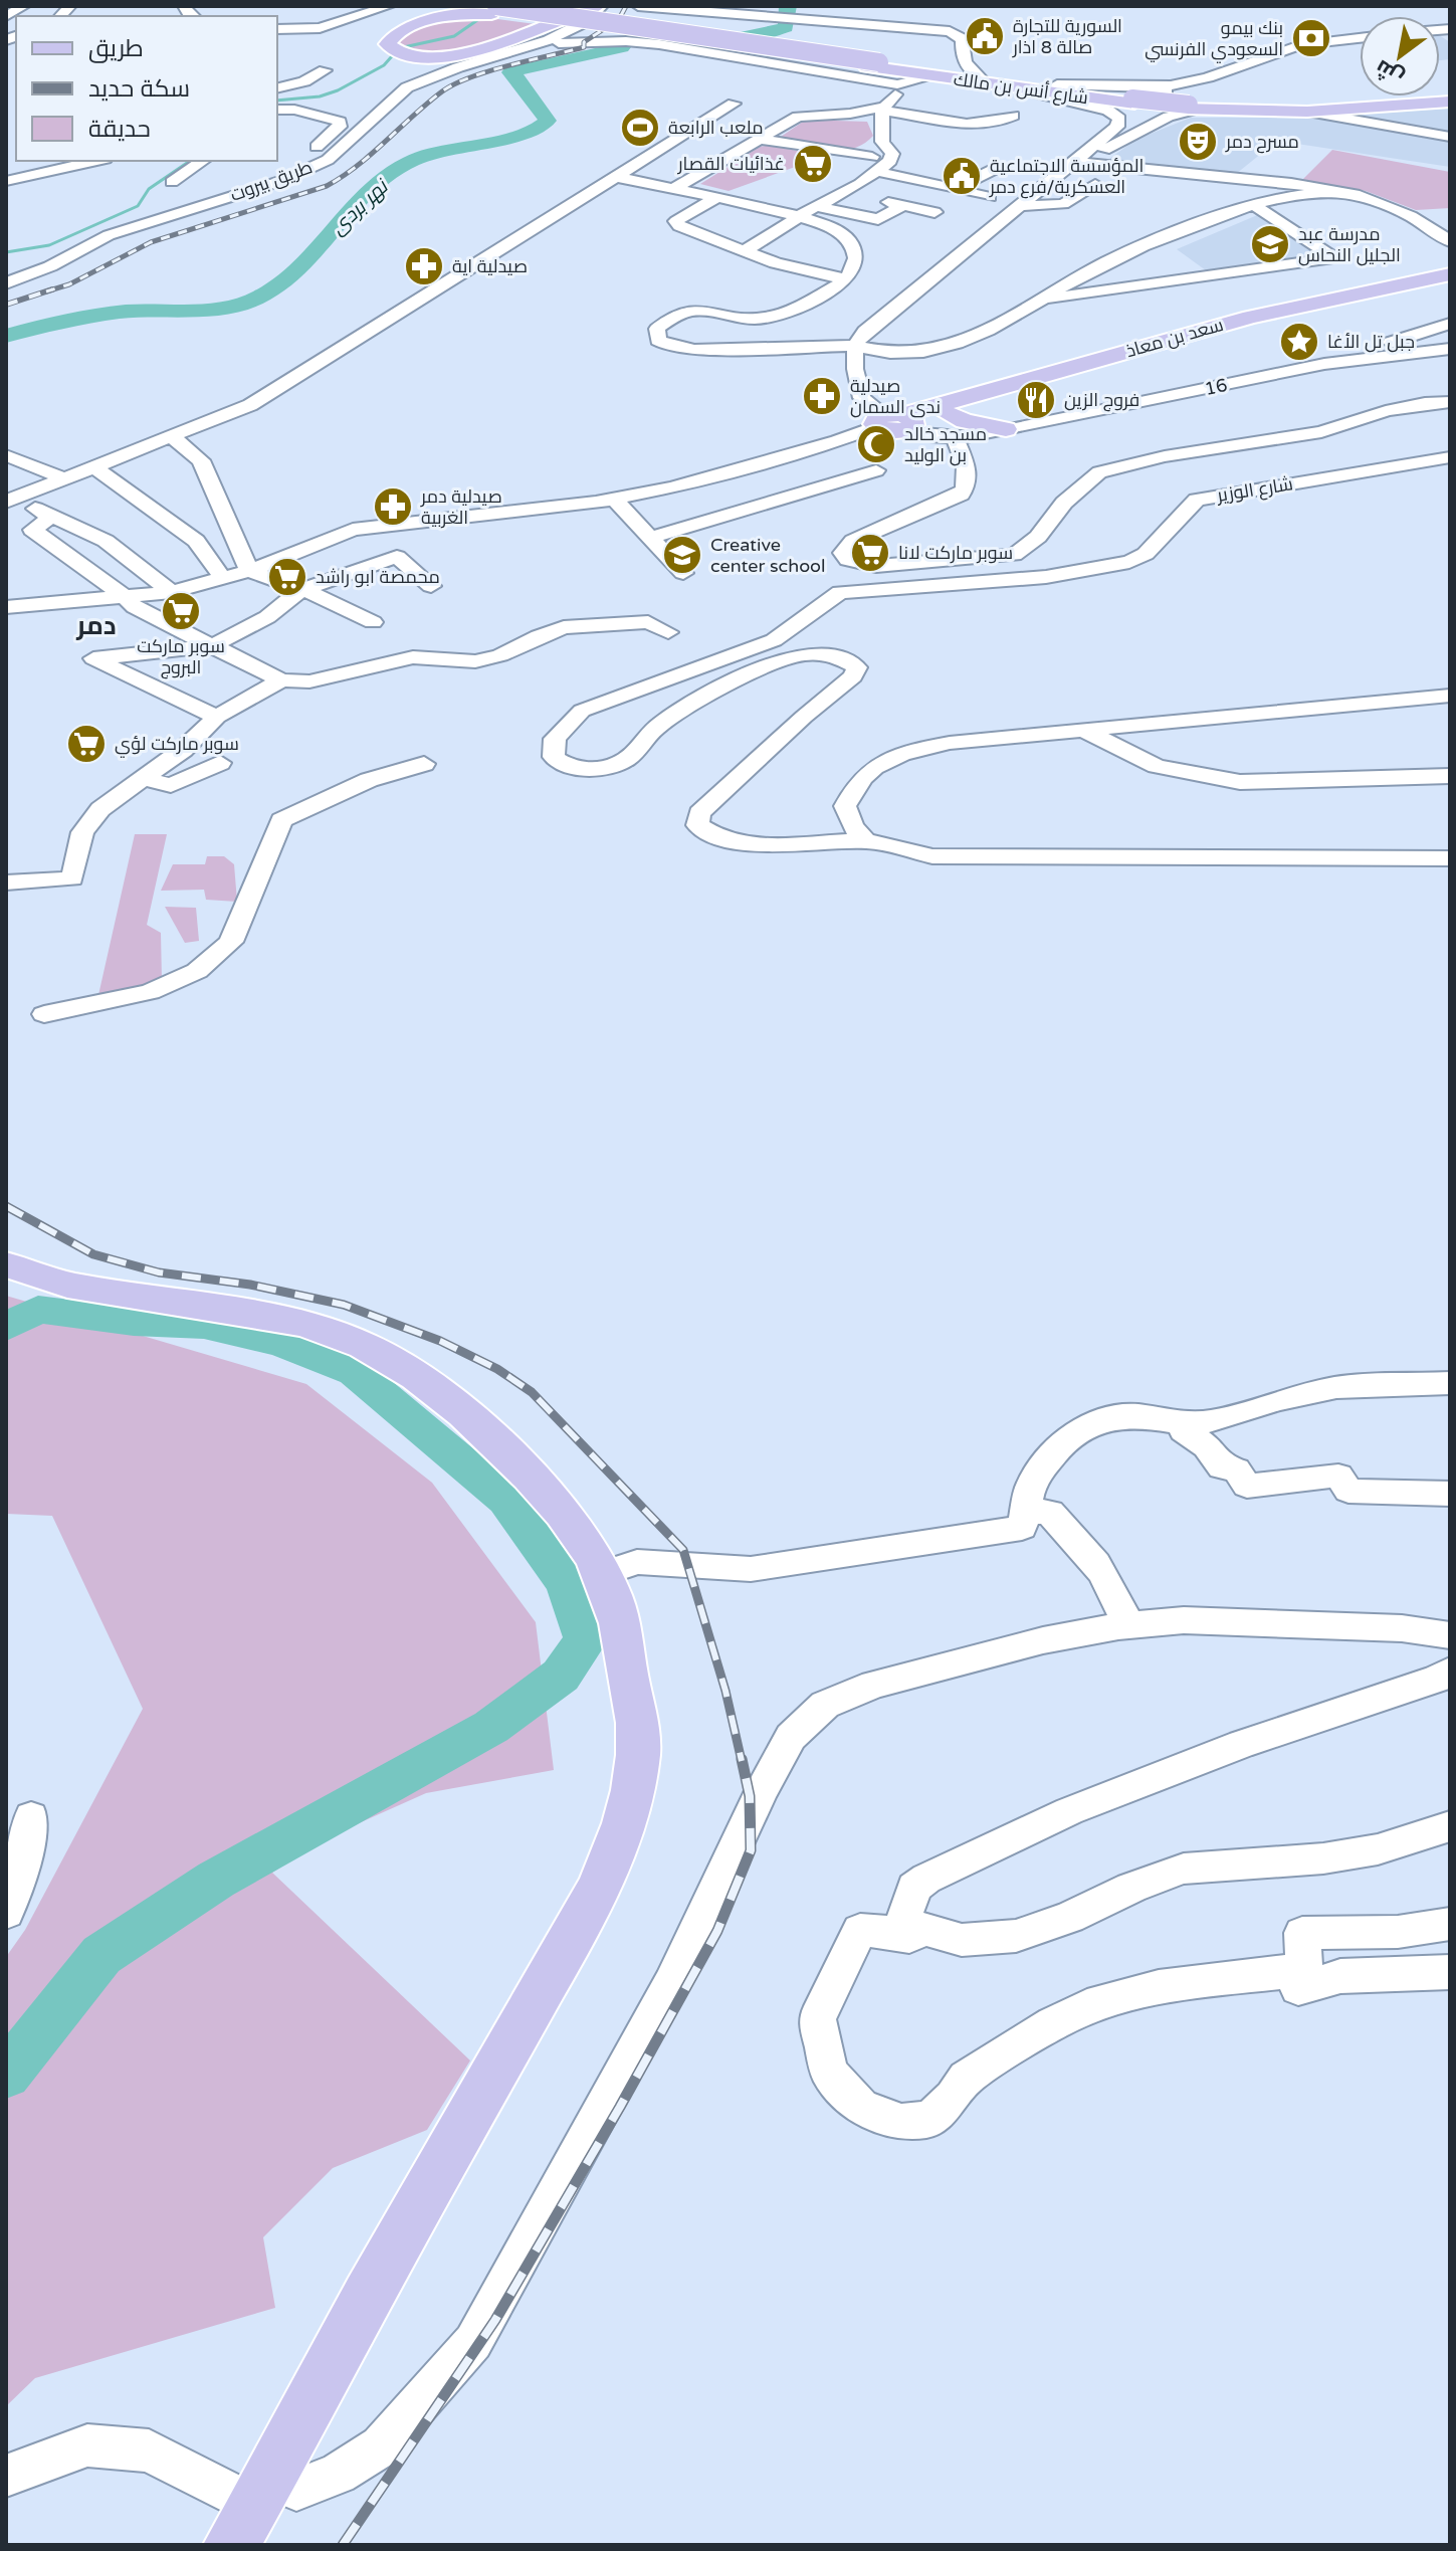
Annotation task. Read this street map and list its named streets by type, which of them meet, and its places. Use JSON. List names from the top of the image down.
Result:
{
  "streets": {
    "main road": ["شارع أنس بن مالك", "سعد بن معاذ"],
    "street": ["طريق بيروت", "16", "شارع الوزير"]
  },
  "crossings": [
    ["شارع أنس بن مالك", "طريق بيروت"],
    ["سعد بن معاذ", "16"]
  ],
  "districts": ["دمر"],
  "water": ["نهر بردى"],
  "places": {
    "public building": ["السورية للتجارة صالة 8 اذار", "المؤسسة الاجتماعية العسكرية/فرع دمر"],
    "bank": ["بنك بيمو السعودي الفرنسي"],
    "sports": ["ملعب الرابعة"],
    "theatre": ["مسرح دمر"],
    "supermarket": [
      "غذائيات القصار",
      "سوبر ماركت لانا",
      "محمصة ابو راشد",
      "سوبر ماركت البروج",
      "سوبر ماركت لؤي"
    ],
    "school or university": ["مدرسة عبد الجليل النحاس", "Creative center school"],
    "pharmacy": ["صيدلية اية", "صيدلية ندى السمان", "صيدلية دمر الغربية"],
    "place": ["جبل تل الأغا"],
    "restaurant": ["فروج الزين"],
    "mosque": ["مسجد خالد بن الوليد"]
  },
  "legend": ["طريق", "سكة حديد", "حديقة"],
  "north": "bottom left"
}
